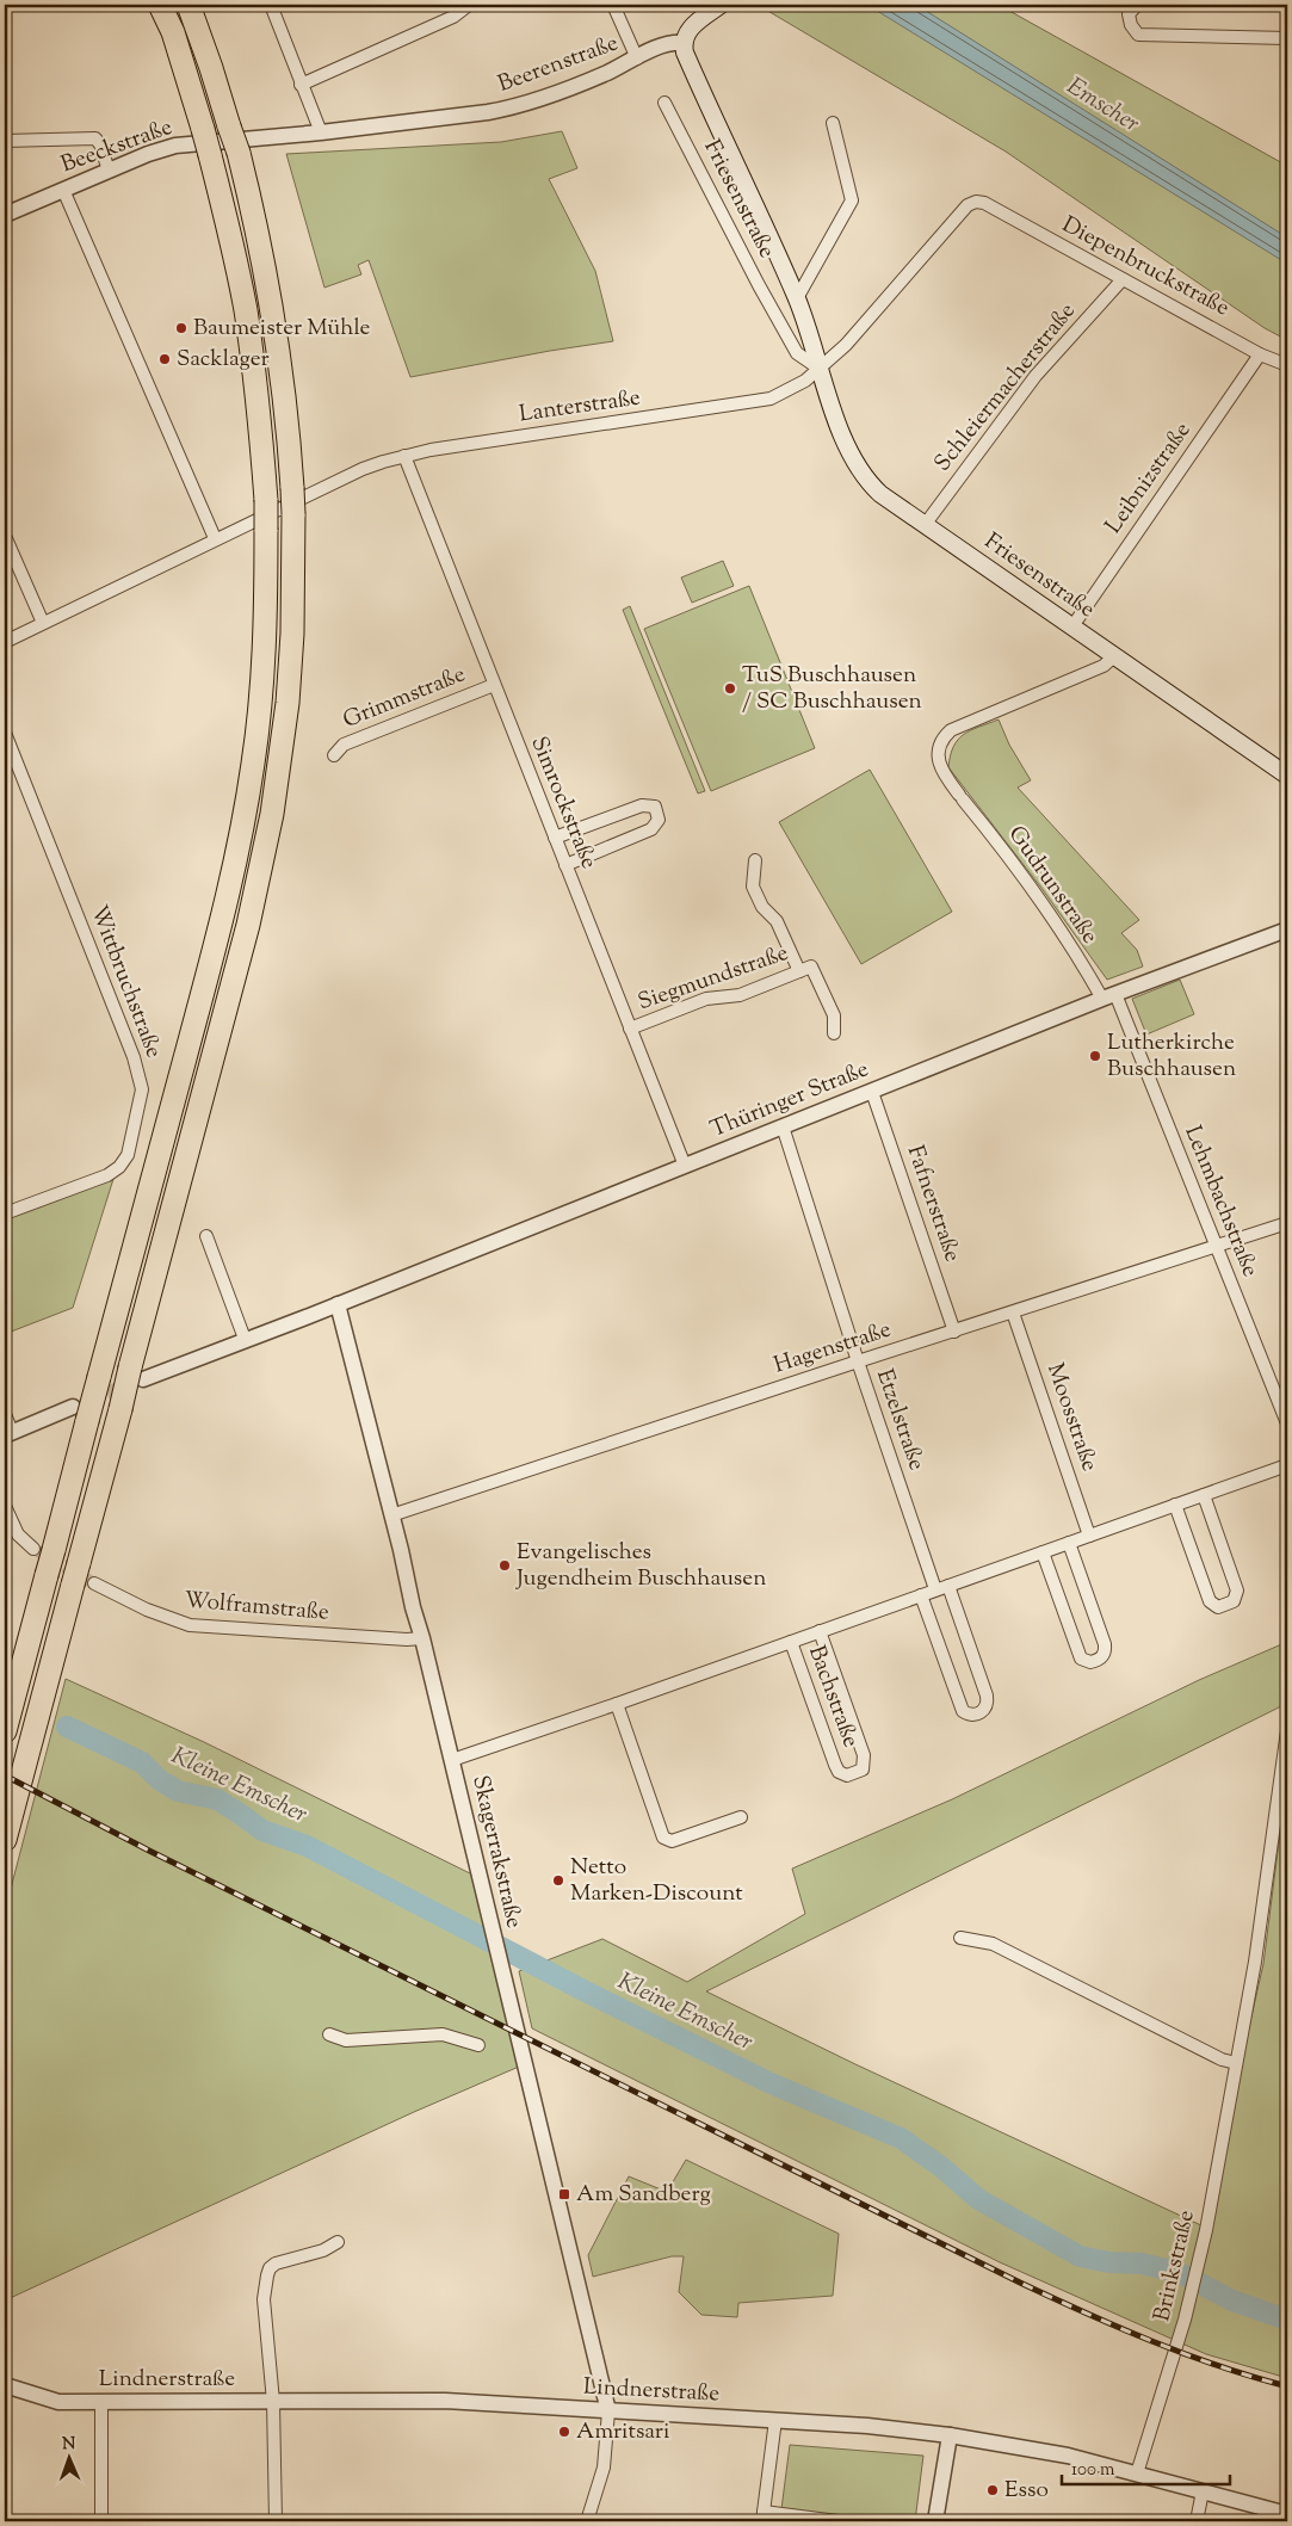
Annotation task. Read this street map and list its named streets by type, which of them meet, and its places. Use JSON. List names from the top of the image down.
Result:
{
  "streets": {
    "main road": ["Friesenstraße"],
    "street": [
      "Beerenstraße",
      "Beeckstraße",
      "Diepenbruckstraße",
      "Schleiermacherstraße",
      "Lanterstraße",
      "Leibnizstraße",
      "Grimmstraße",
      "Simrockstraße",
      "Gudrunstraße",
      "Siegmundstraße",
      "Wittbruchstraße",
      "Thüringer Straße",
      "Lehmbachstraße",
      "Fafnerstraße",
      "Hagenstraße",
      "Moosstraße",
      "Etzelstraße",
      "Wolframstraße",
      "Bachstraße",
      "Skagerrakstraße",
      "Brinkstraße",
      "Lindnerstraße"
    ]
  },
  "crossings": [
    ["Beerenstraße", "Beeckstraße"],
    ["Beerenstraße", "Friesenstraße"],
    ["Friesenstraße", "Schleiermacherstraße"],
    ["Friesenstraße", "Lanterstraße"],
    ["Friesenstraße", "Leibnizstraße"],
    ["Friesenstraße", "Gudrunstraße"],
    ["Diepenbruckstraße", "Schleiermacherstraße"],
    ["Diepenbruckstraße", "Lanterstraße"],
    ["Diepenbruckstraße", "Leibnizstraße"],
    ["Lanterstraße", "Simrockstraße"],
    ["Grimmstraße", "Simrockstraße"],
    ["Simrockstraße", "Siegmundstraße"],
    ["Simrockstraße", "Thüringer Straße"],
    ["Gudrunstraße", "Thüringer Straße"],
    ["Gudrunstraße", "Lehmbachstraße"],
    ["Thüringer Straße", "Lehmbachstraße"],
    ["Thüringer Straße", "Fafnerstraße"],
    ["Thüringer Straße", "Etzelstraße"],
    ["Thüringer Straße", "Skagerrakstraße"],
    ["Lehmbachstraße", "Hagenstraße"],
    ["Fafnerstraße", "Hagenstraße"],
    ["Hagenstraße", "Moosstraße"],
    ["Hagenstraße", "Etzelstraße"],
    ["Hagenstraße", "Skagerrakstraße"],
    ["Moosstraße", "Bachstraße"],
    ["Etzelstraße", "Bachstraße"],
    ["Wolframstraße", "Skagerrakstraße"],
    ["Bachstraße", "Skagerrakstraße"],
    ["Skagerrakstraße", "Lindnerstraße"],
    ["Brinkstraße", "Lindnerstraße"]
  ],
  "water": ["Emscher", "Kleine Emscher"],
  "places": {
    "other": [
      "Baumeister Mühle",
      "Sacklager",
      "TuS Buschhausen / SC Buschhausen",
      "Lutherkirche Buschhausen",
      "Evangelisches Jugendheim Buschhausen",
      "Netto Marken-Discount",
      "Amritsari",
      "Esso"
    ],
    "transit": ["Am Sandberg"]
  },
  "scale_bar": "100 m",
  "north": "top"
}
